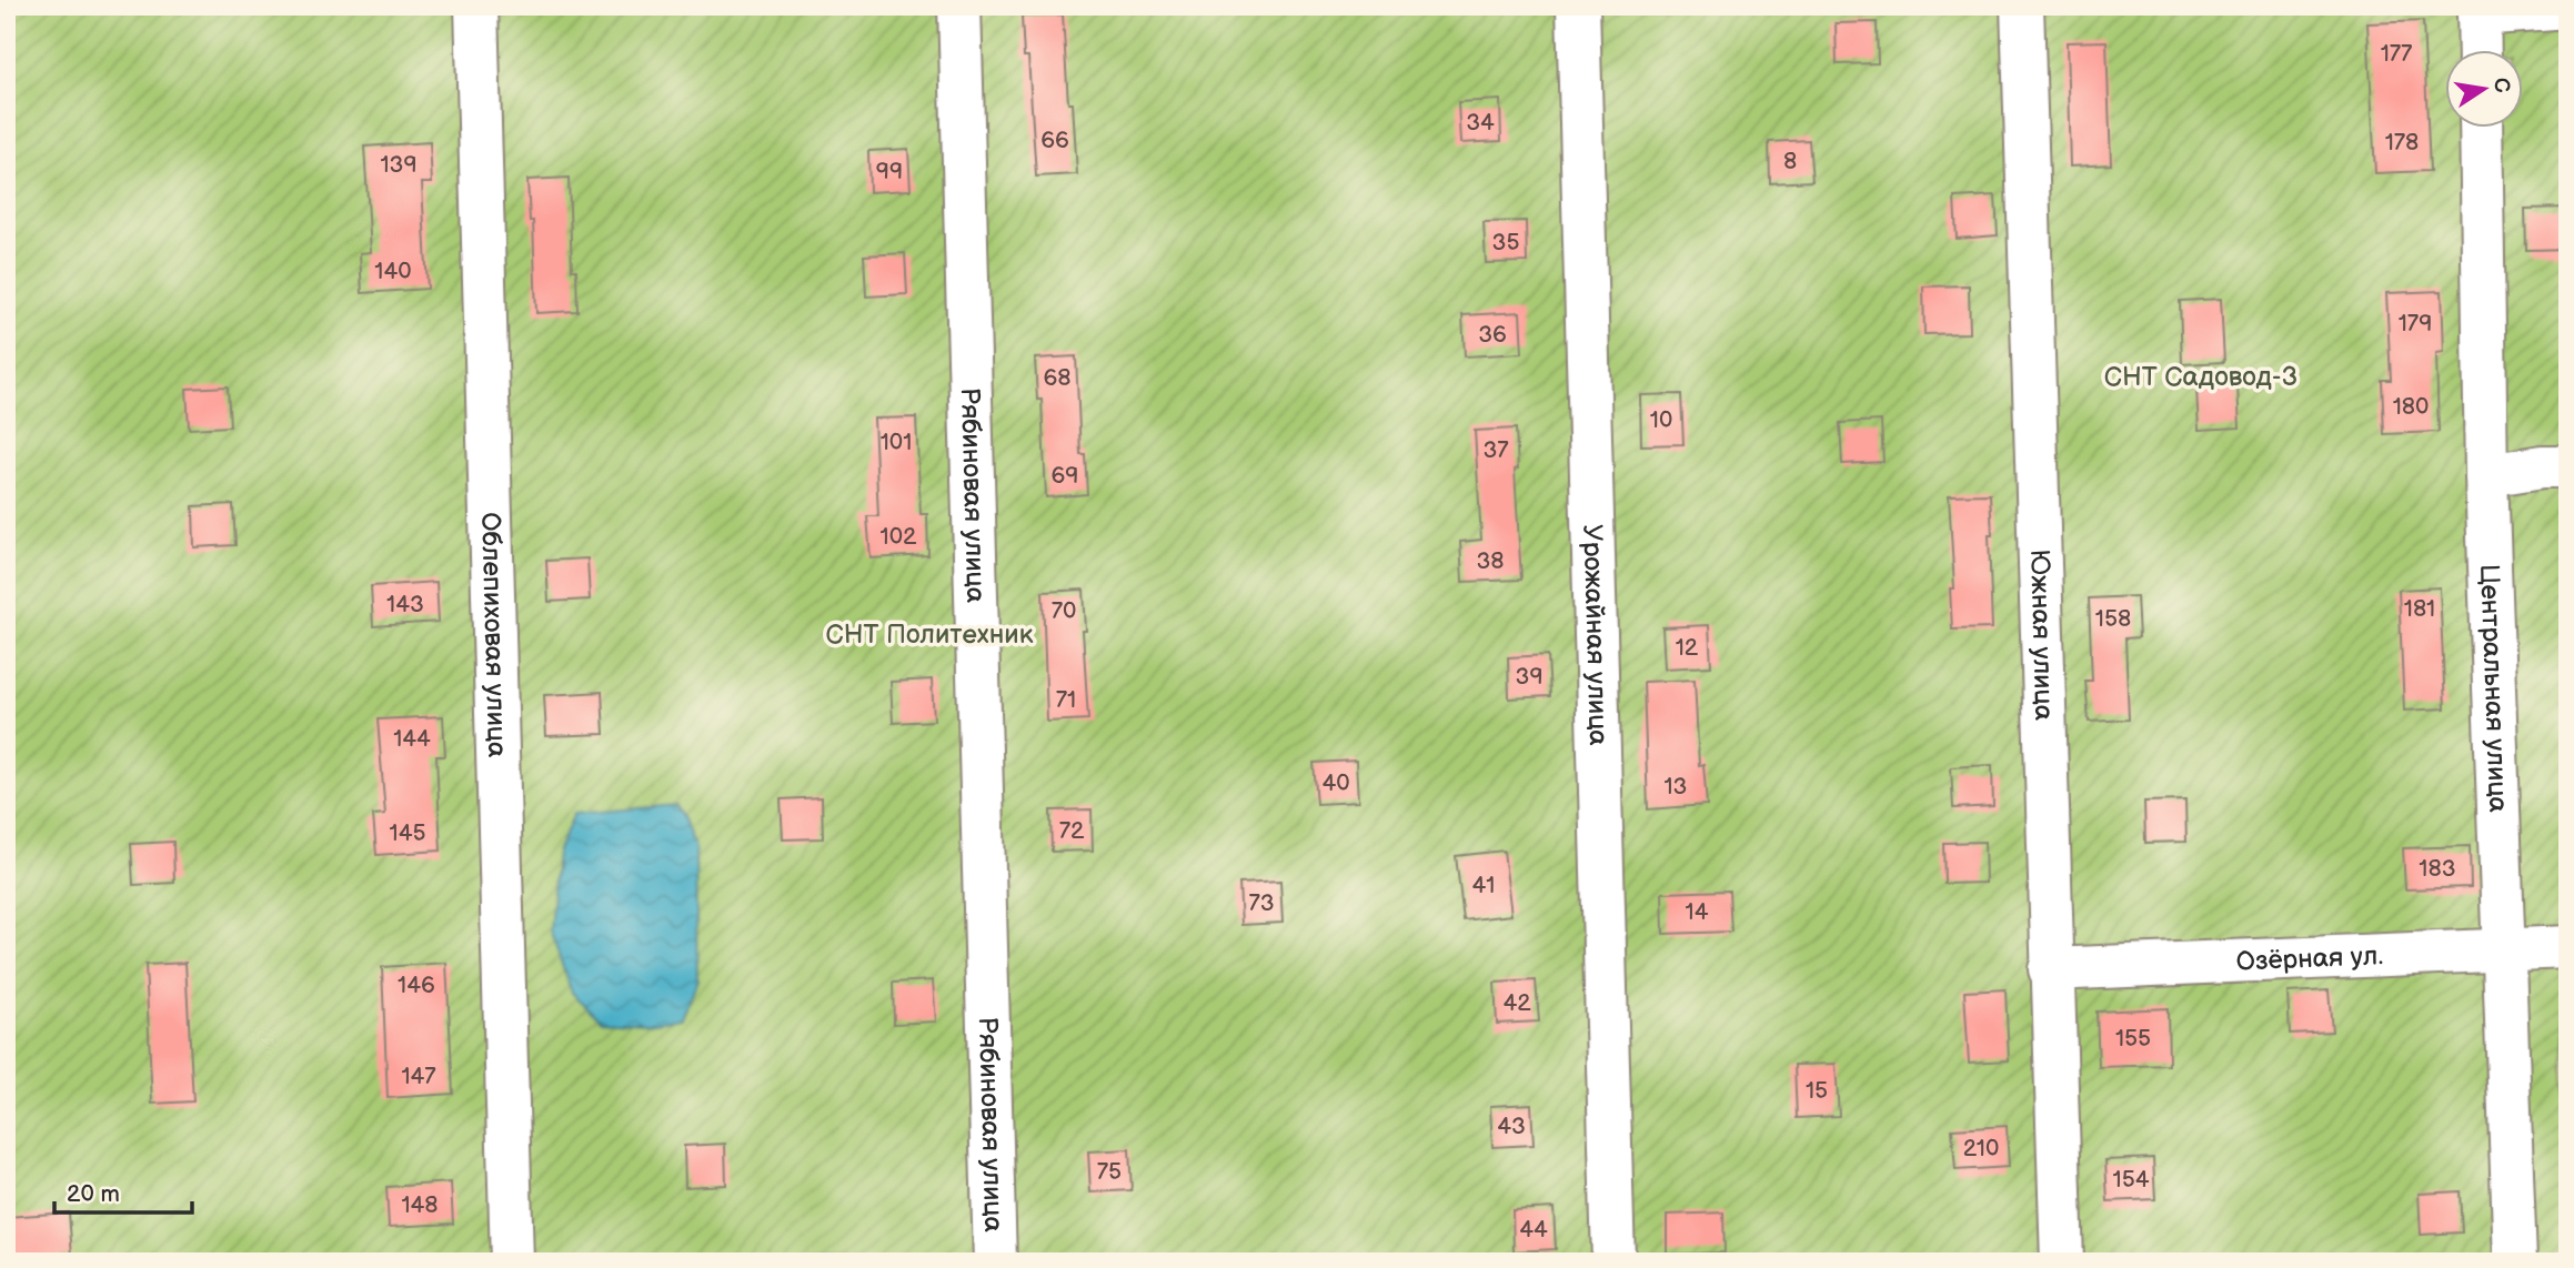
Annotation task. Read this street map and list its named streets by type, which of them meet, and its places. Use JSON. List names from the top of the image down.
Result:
{
  "streets": {
    "lane": [
      "Рябиновая улица",
      "Облепиховая улица",
      "Урожайная улица",
      "Южная улица",
      "Центральная улица",
      "Озёрная ул."
    ]
  },
  "crossings": [
    ["Южная улица", "Озёрная ул."],
    ["Центральная улица", "Озёрная ул."]
  ],
  "parks": ["СНТ Садовод-3", "СНТ Политехник"],
  "house_numbers": [
    "177",
    "34",
    "66",
    "178",
    "8",
    "139",
    "99",
    "35",
    "140",
    "179",
    "36",
    "68",
    "180",
    "10",
    "101",
    "37",
    "69",
    "102",
    "38",
    "143",
    "181",
    "70",
    "158",
    "12",
    "39",
    "71",
    "144",
    "40",
    "13",
    "72",
    "145",
    "183",
    "41",
    "73",
    "14",
    "146",
    "42",
    "155",
    "147",
    "15",
    "43",
    "210",
    "75",
    "154",
    "148",
    "44"
  ],
  "scale_bar": "20 m",
  "north": "right"
}
